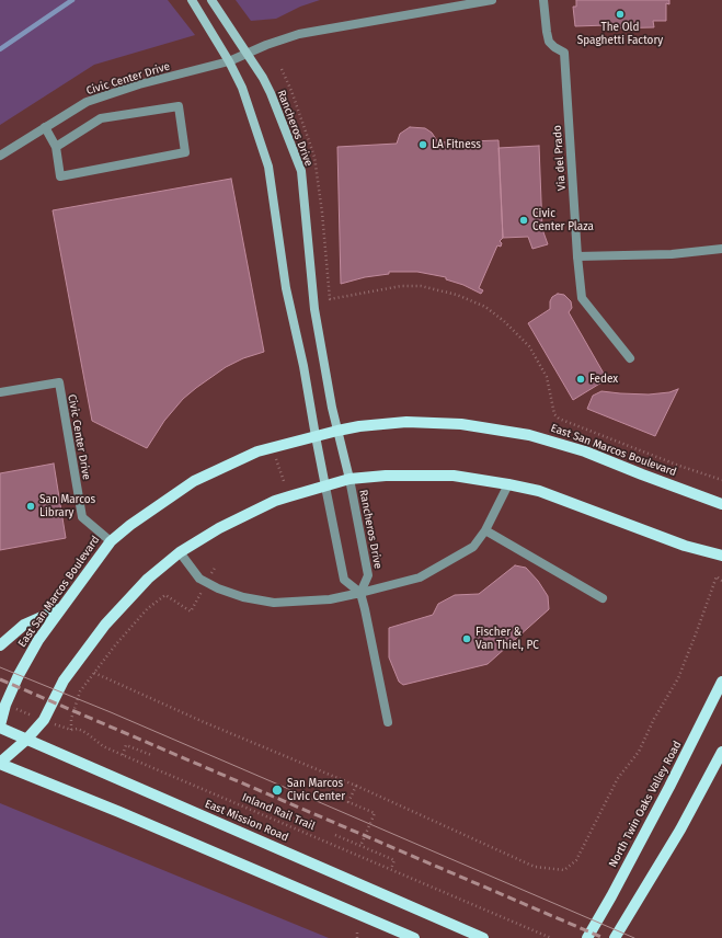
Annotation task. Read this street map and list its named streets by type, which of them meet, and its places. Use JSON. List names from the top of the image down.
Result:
{
  "streets": {
    "main road": [
      "Rancheros Drive",
      "East San Marcos Boulevard",
      "North Twin Oaks Valley Road",
      "East Mission Road"
    ],
    "street": ["Civic Center Drive", "Via del Prado"],
    "path": ["Inland Rail Trail"]
  },
  "crossings": [
    ["Civic Center Drive", "Rancheros Drive"],
    ["Civic Center Drive", "East San Marcos Boulevard"],
    ["Rancheros Drive", "East San Marcos Boulevard"],
    ["East San Marcos Boulevard", "Inland Rail Trail"],
    ["East San Marcos Boulevard", "East Mission Road"]
  ],
  "places": [
    "The Old Spaghetti Factory",
    "LA Fitness",
    "Civic Center Plaza",
    "Fedex",
    "San Marcos Library",
    "Fischer & Van Thiel, PC",
    "San Marcos Civic Center"
  ]
}
